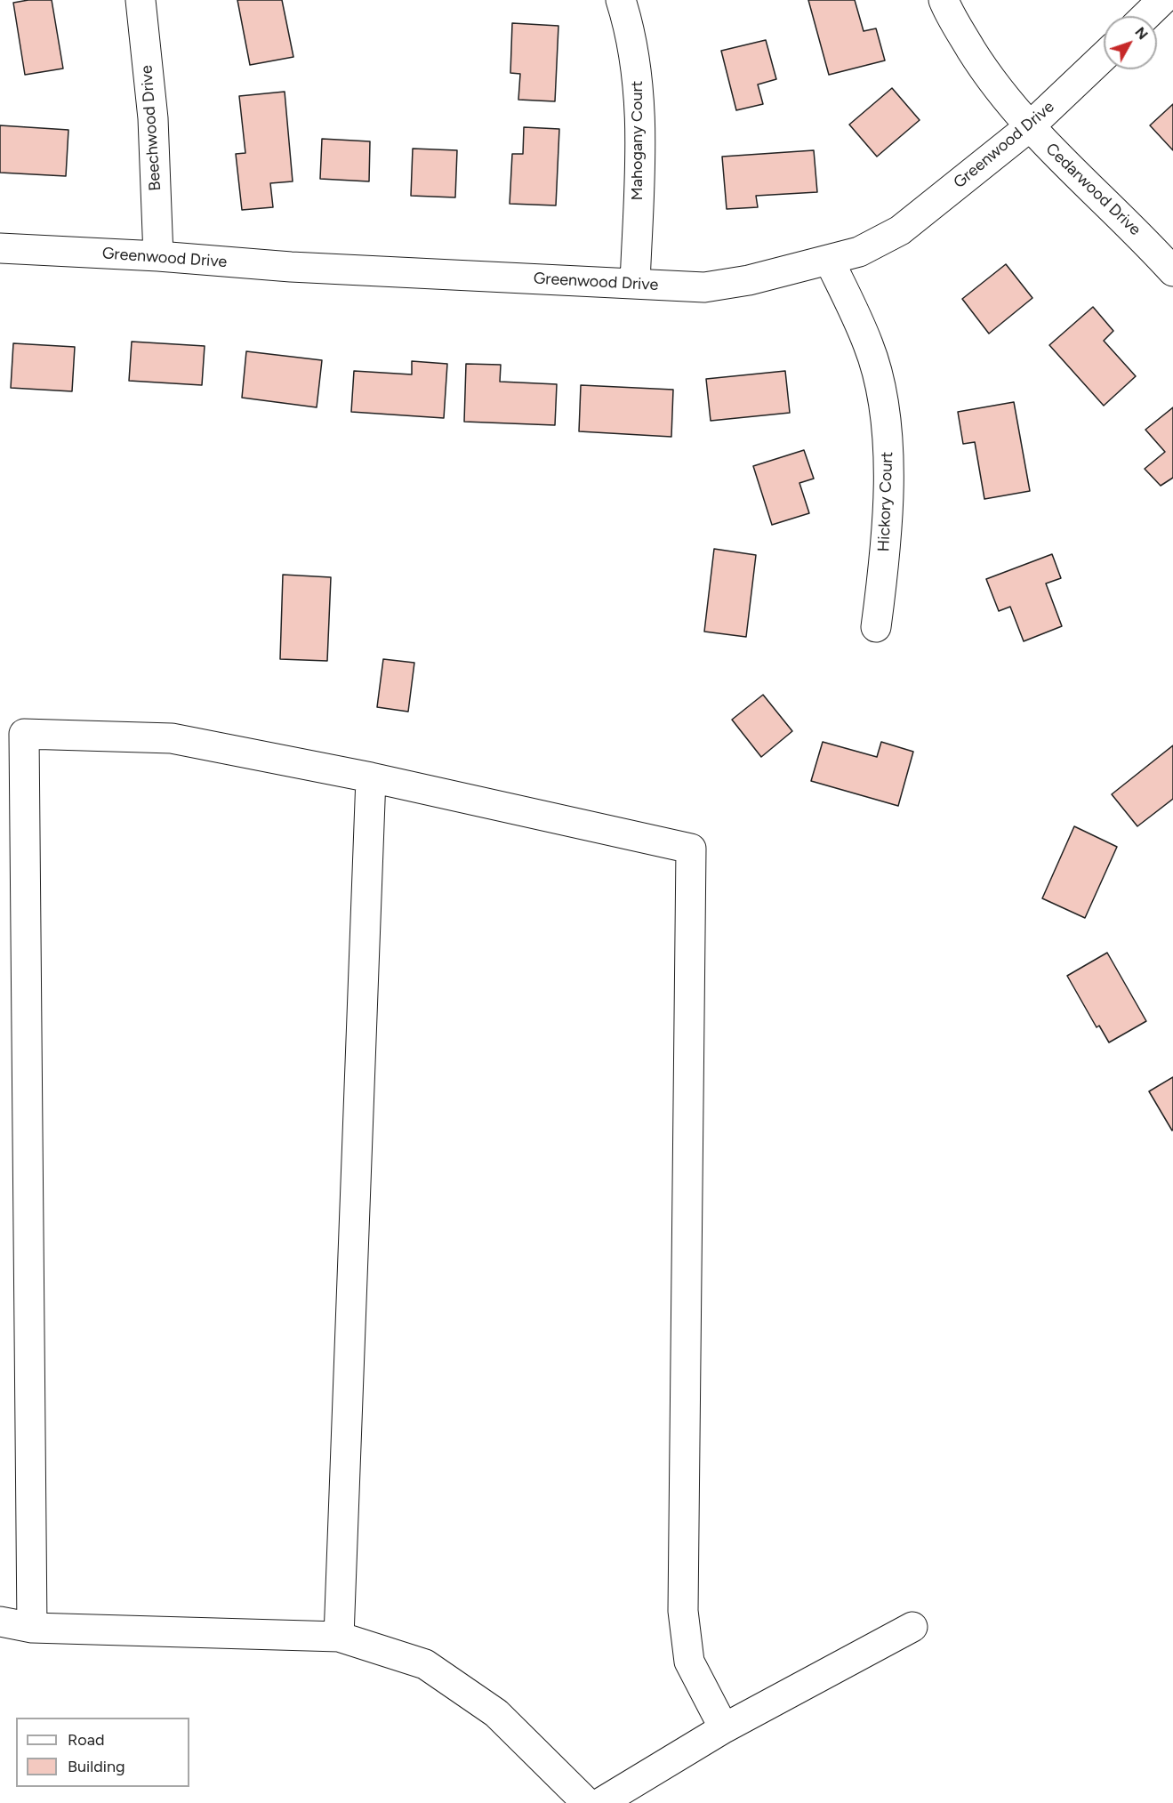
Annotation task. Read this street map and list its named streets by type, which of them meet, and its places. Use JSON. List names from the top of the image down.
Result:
{
  "streets": {
    "street": [
      "Beechwood Drive",
      "Mahogany Court",
      "Greenwood Drive",
      "Cedarwood Drive",
      "Hickory Court"
    ]
  },
  "crossings": [
    ["Beechwood Drive", "Greenwood Drive"],
    ["Mahogany Court", "Greenwood Drive"],
    ["Greenwood Drive", "Cedarwood Drive"],
    ["Greenwood Drive", "Hickory Court"]
  ],
  "legend": ["Road", "Building"],
  "north": "top right"
}
